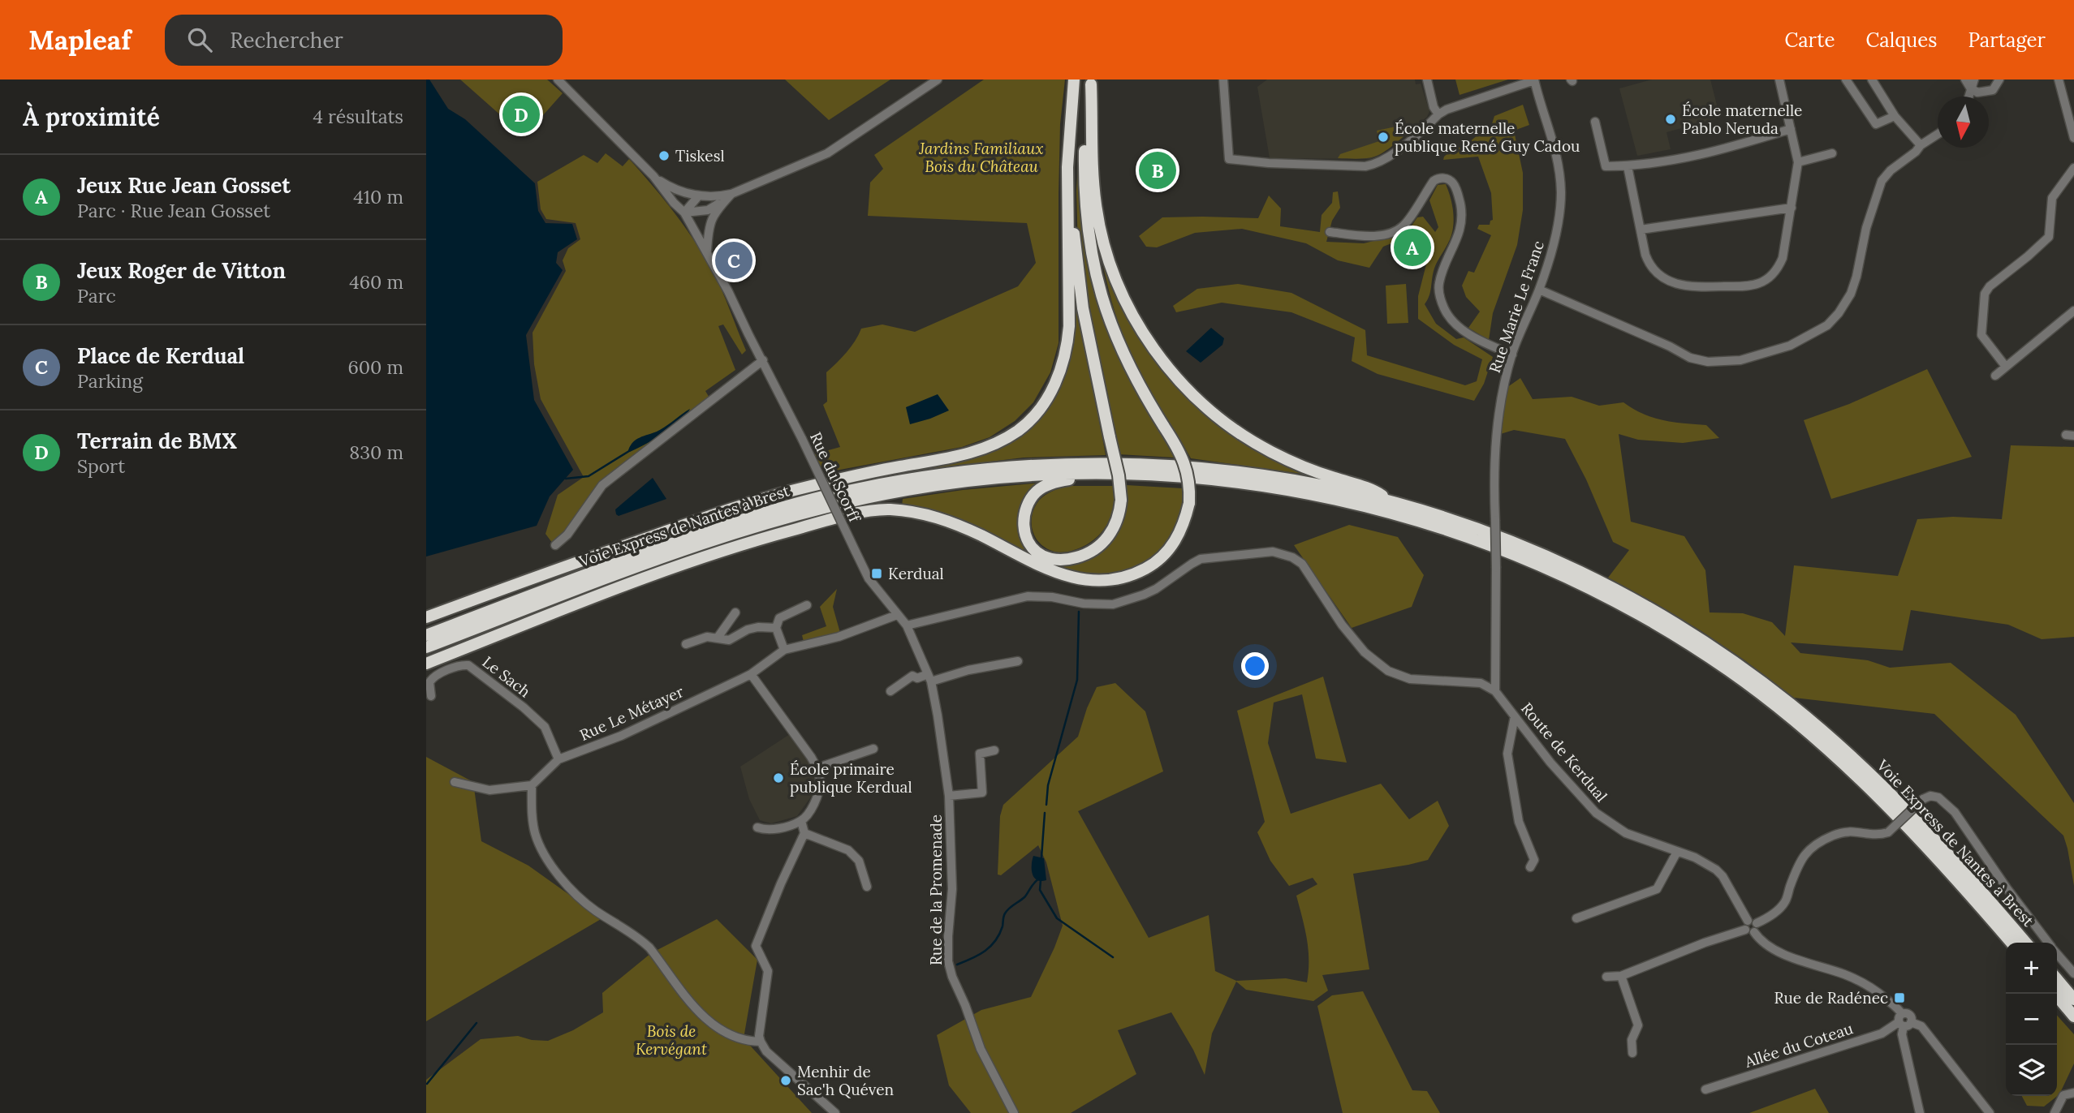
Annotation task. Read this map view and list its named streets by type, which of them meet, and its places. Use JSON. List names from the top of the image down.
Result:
{
  "streets": {
    "highway": ["Voie Express de Nantes à Brest"],
    "street": [
      "Rue Marie Le Franc",
      "Rue du Scorff",
      "Le Sach",
      "Rue Le Métayer",
      "Route de Kerdual",
      "Rue de la Promenade",
      "Allée du Coteau"
    ]
  },
  "crossings": [
    ["Rue Marie Le Franc", "Route de Kerdual"],
    ["Rue du Scorff", "Rue Le Métayer"],
    ["Rue du Scorff", "Rue de la Promenade"],
    ["Le Sach", "Rue Le Métayer"]
  ],
  "parks": ["Jardins Familiaux Bois du Château", "Bois de Kervégant"],
  "places": {
    "other": [
      "École maternelle Pablo Neruda",
      "École maternelle publique René Guy Cadou",
      "Tiskesl",
      "École primaire publique Kerdual",
      "Menhir de Sac'h Quéven"
    ],
    "transit": ["Kerdual", "Rue de Radénec"]
  },
  "north": "bottom",
  "page": {
    "header": "Mapleaf",
    "search": "Rechercher",
    "nav": ["Carte", "Calques", "Partager"],
    "heading": ["À proximité", "4 résultats"],
    "pins": [
      "D",
      "B",
      "A",
      "C"
    ],
    "list": [
      {
        "mark": "A",
        "name": "Jeux Rue Jean Gosset",
        "note": "Parc · Rue Jean Gosset",
        "value": "410 m"
      },
      {
        "mark": "B",
        "name": "Jeux Roger de Vitton",
        "note": "Parc",
        "value": "460 m"
      },
      {
        "mark": "C",
        "name": "Place de Kerdual",
        "note": "Parking",
        "value": "600 m"
      },
      {
        "mark": "D",
        "name": "Terrain de BMX",
        "note": "Sport",
        "value": "830 m"
      }
    ],
    "map_buttons": ["+", "−"]
  }
}
